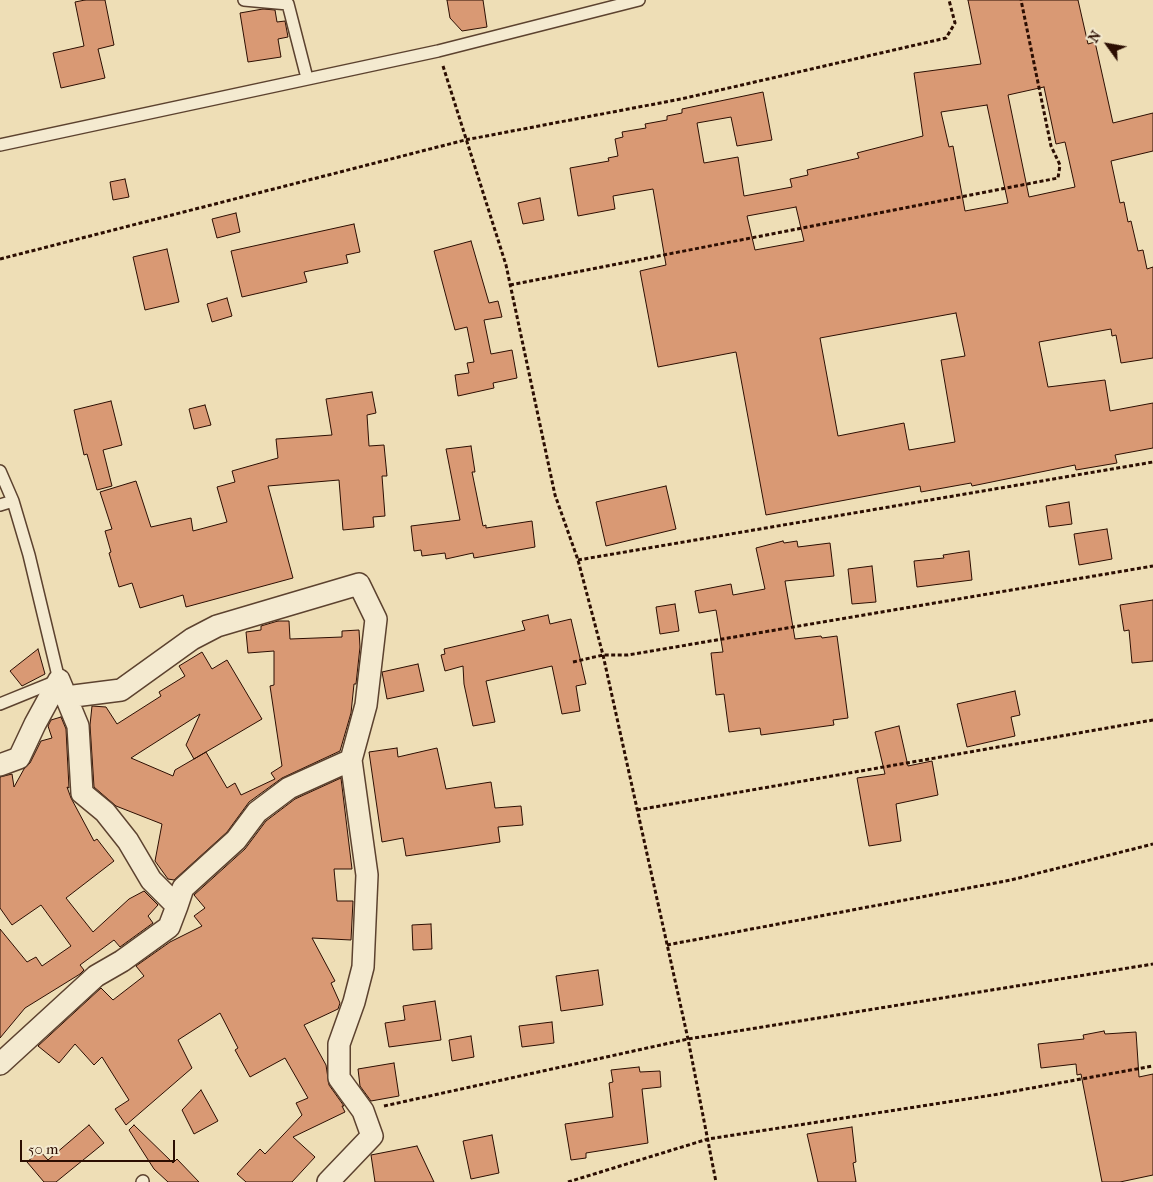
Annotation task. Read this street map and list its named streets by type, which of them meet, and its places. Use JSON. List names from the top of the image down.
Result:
{
  "scale_bar": "50 m",
  "north": "top left"
}
